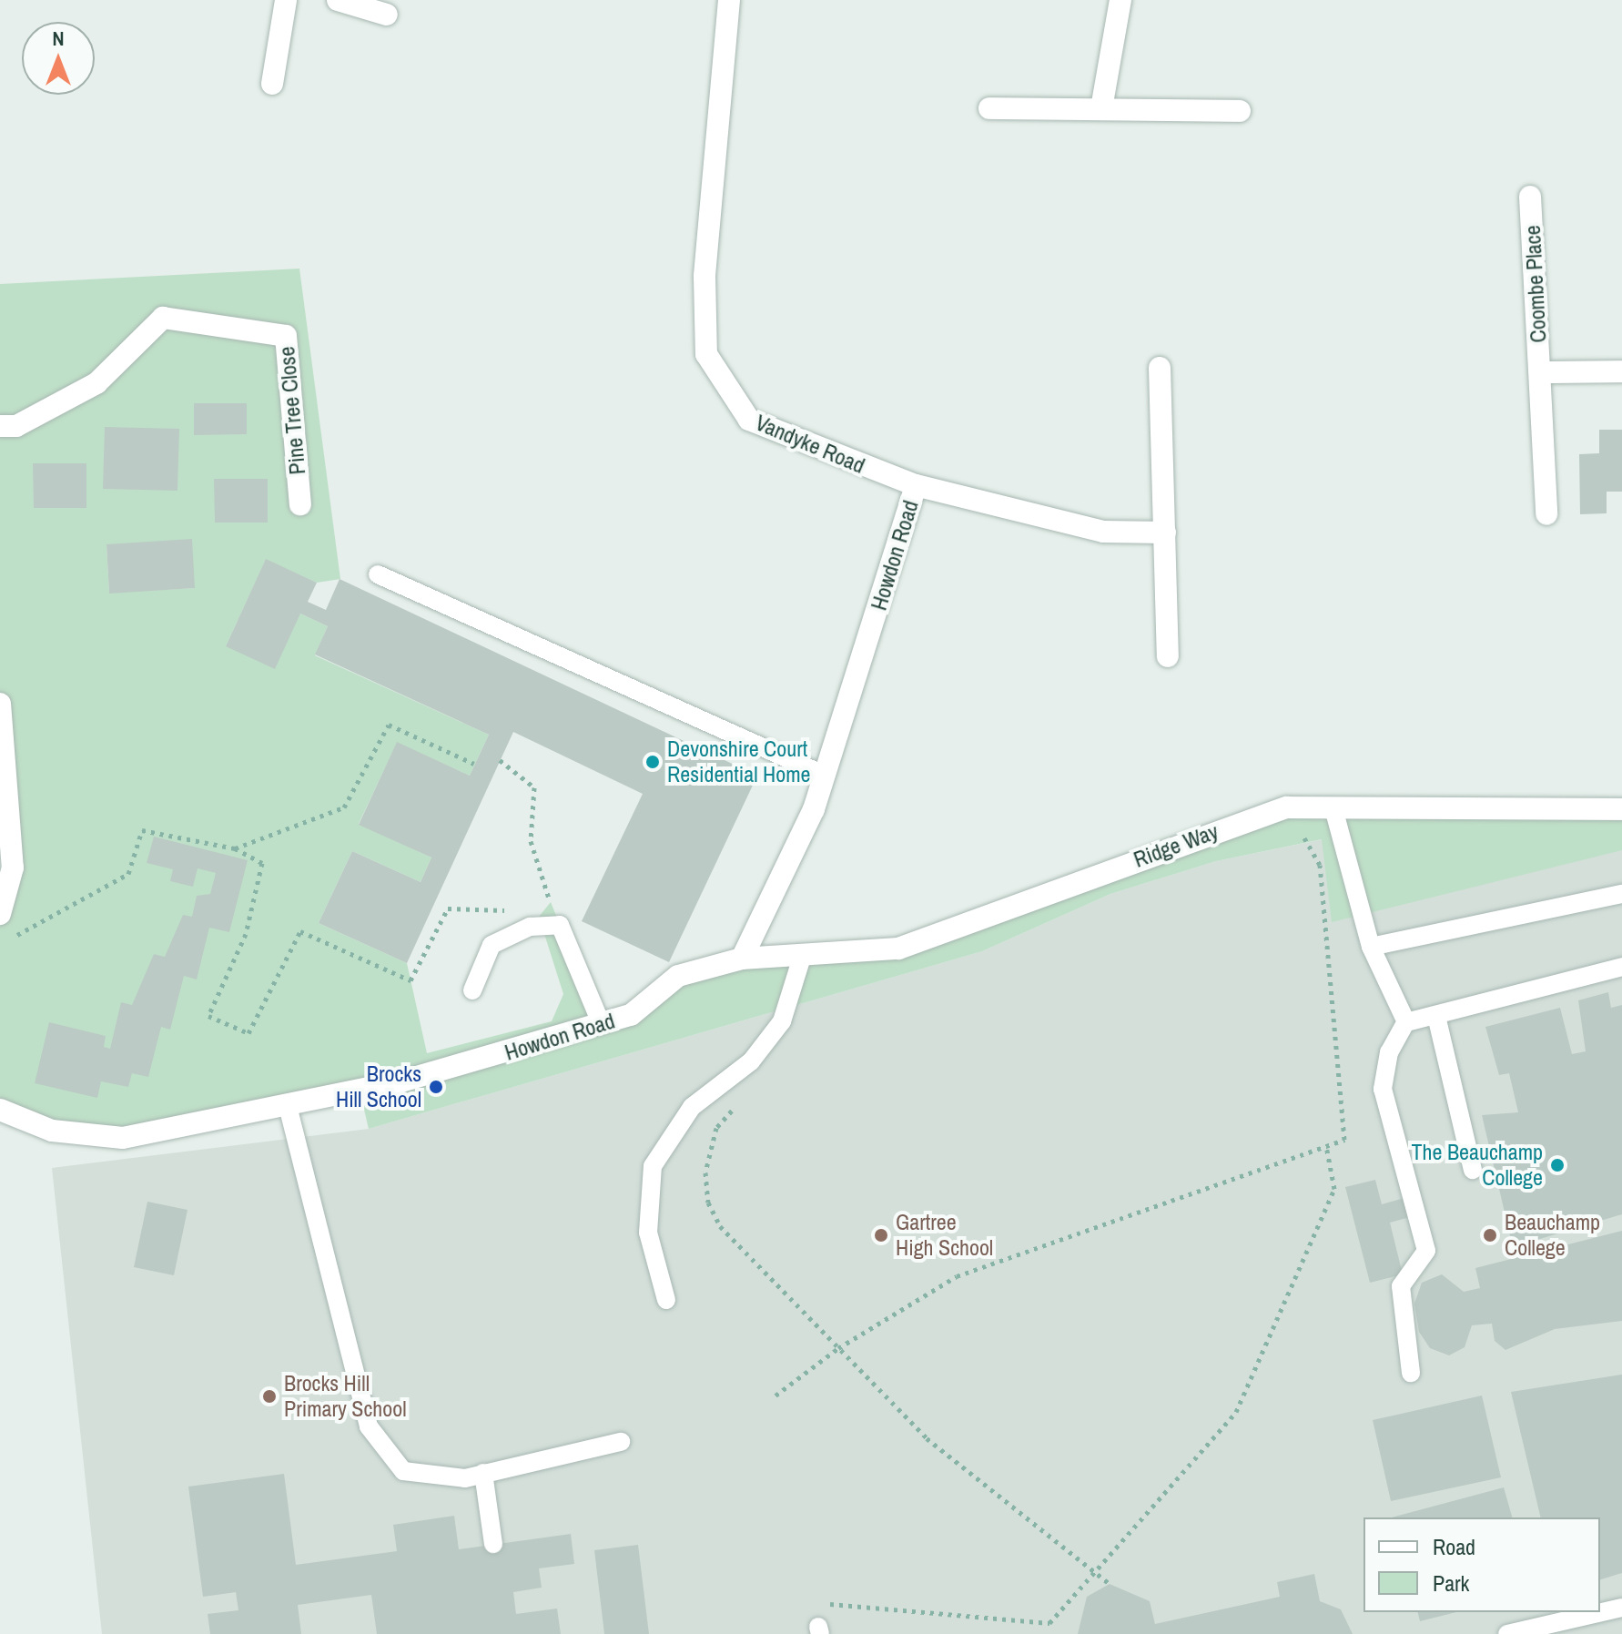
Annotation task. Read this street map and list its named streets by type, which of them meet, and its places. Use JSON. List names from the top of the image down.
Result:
{
  "streets": {
    "street": [
      "Coombe Place",
      "Pine Tree Close",
      "Vandyke Road",
      "Howdon Road",
      "Ridge Way"
    ]
  },
  "crossings": [
    ["Vandyke Road", "Howdon Road"],
    ["Howdon Road", "Ridge Way"]
  ],
  "places": [
    "Devonshire Court Residential Home",
    "Brocks Hill School",
    "The Beauchamp College",
    "Gartree High School",
    "Beauchamp College",
    "Brocks Hill Primary School"
  ],
  "legend": ["Road", "Park"],
  "north": "top"
}
